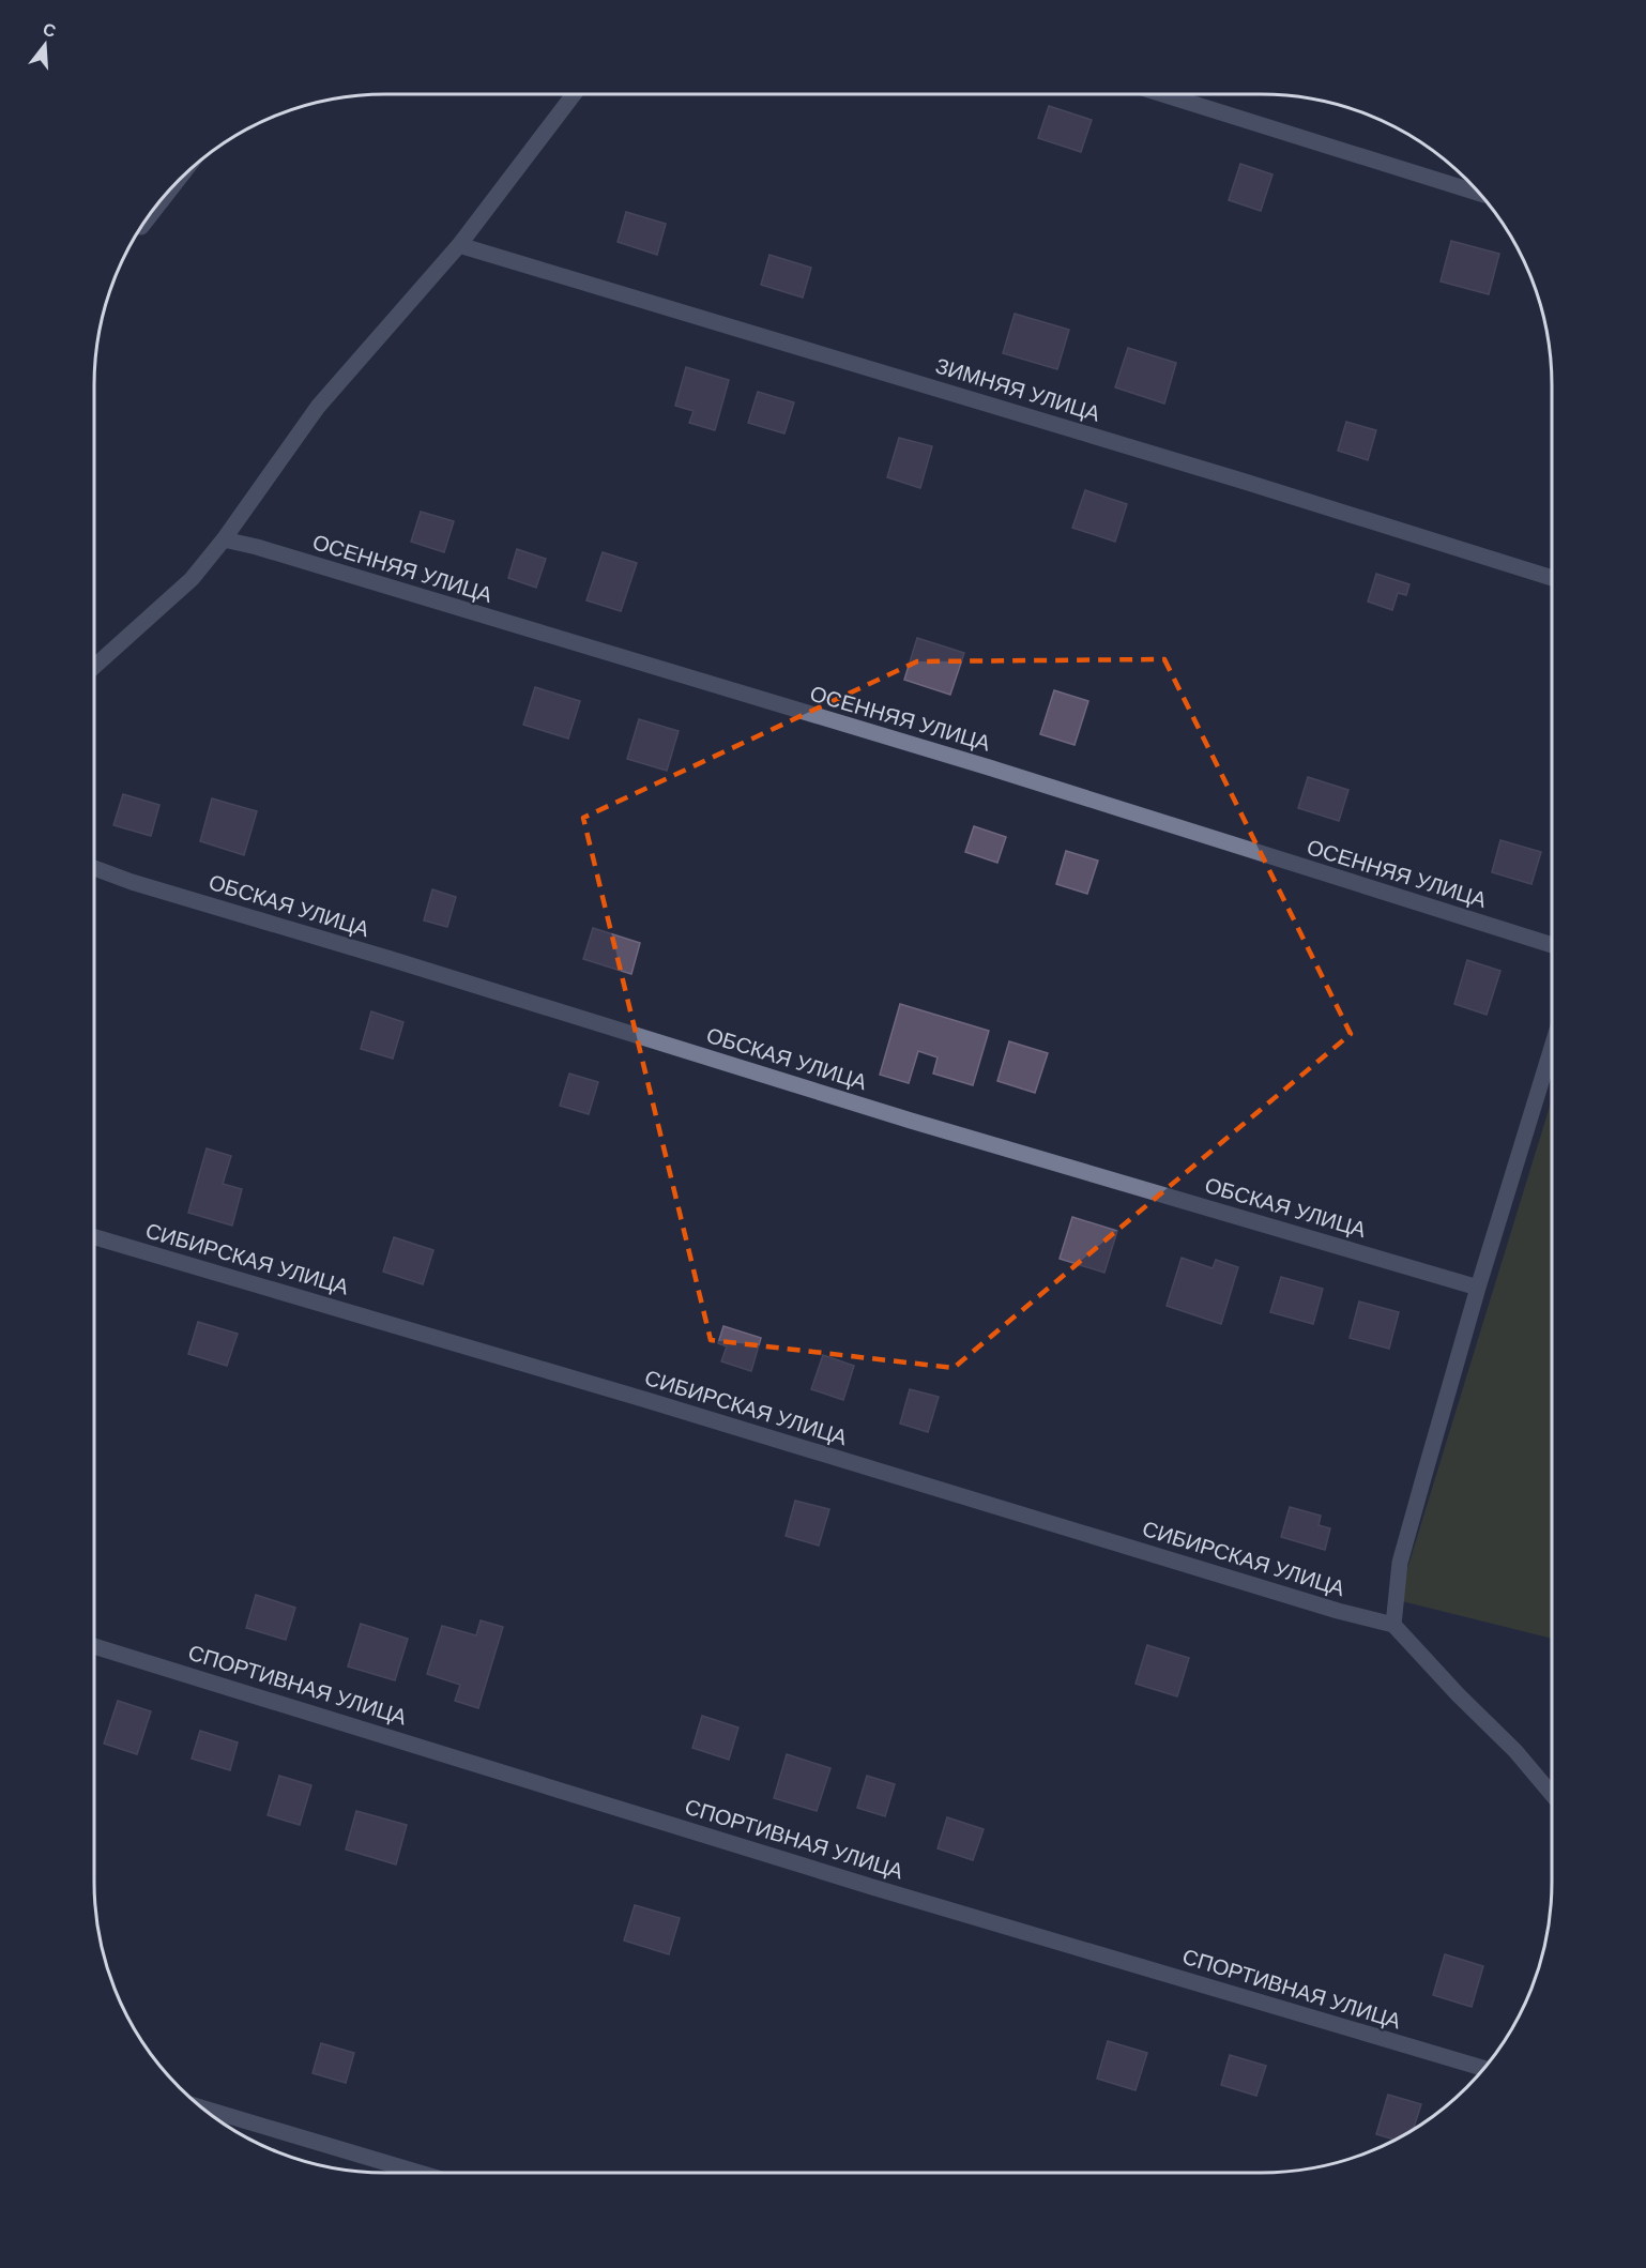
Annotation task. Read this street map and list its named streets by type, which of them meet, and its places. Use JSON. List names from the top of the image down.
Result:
{
  "streets": {
    "street": [
      "ЗИМНЯЯ УЛИЦА",
      "ОСЕННЯЯ УЛИЦА",
      "ОБСКАЯ УЛИЦА",
      "СИБИРСКАЯ УЛИЦА",
      "СПОРТИВНАЯ УЛИЦА"
    ]
  },
  "north": "top"
}
